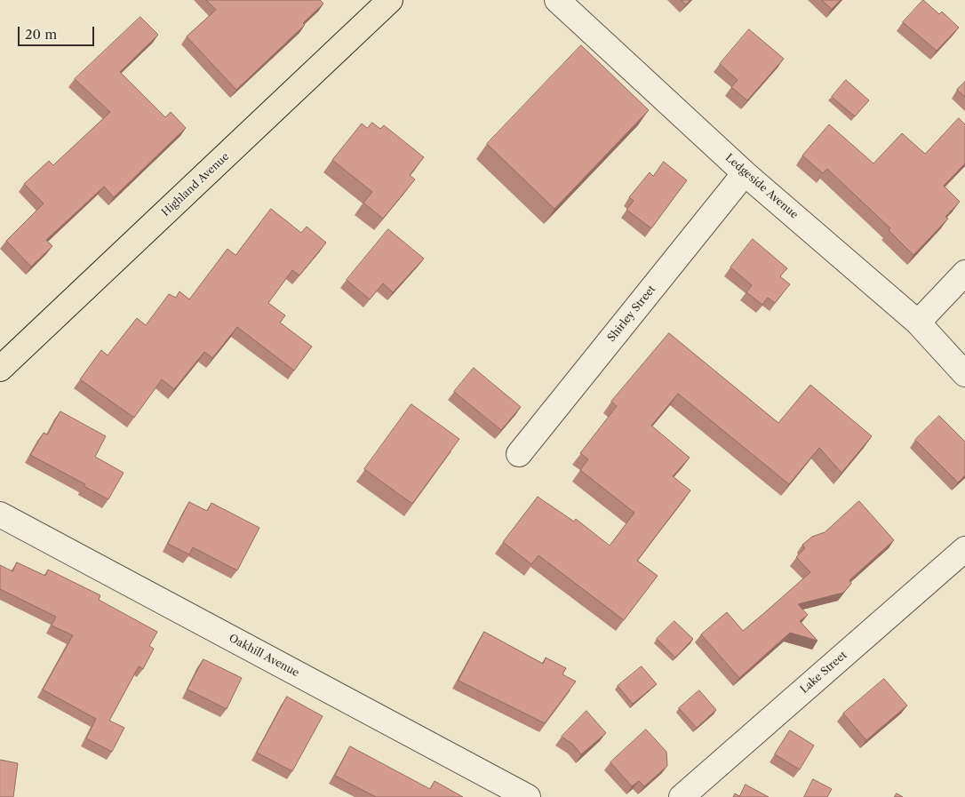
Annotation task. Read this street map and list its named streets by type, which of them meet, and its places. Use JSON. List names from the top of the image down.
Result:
{
  "streets": {
    "main road": ["Highland Avenue"],
    "street": [
      "Ledgeside Avenue",
      "Shirley Street",
      "Oakhill Avenue",
      "Lake Street"
    ]
  },
  "crossings": [
    ["Ledgeside Avenue", "Shirley Street"]
  ],
  "scale_bar": "20 m"
}
